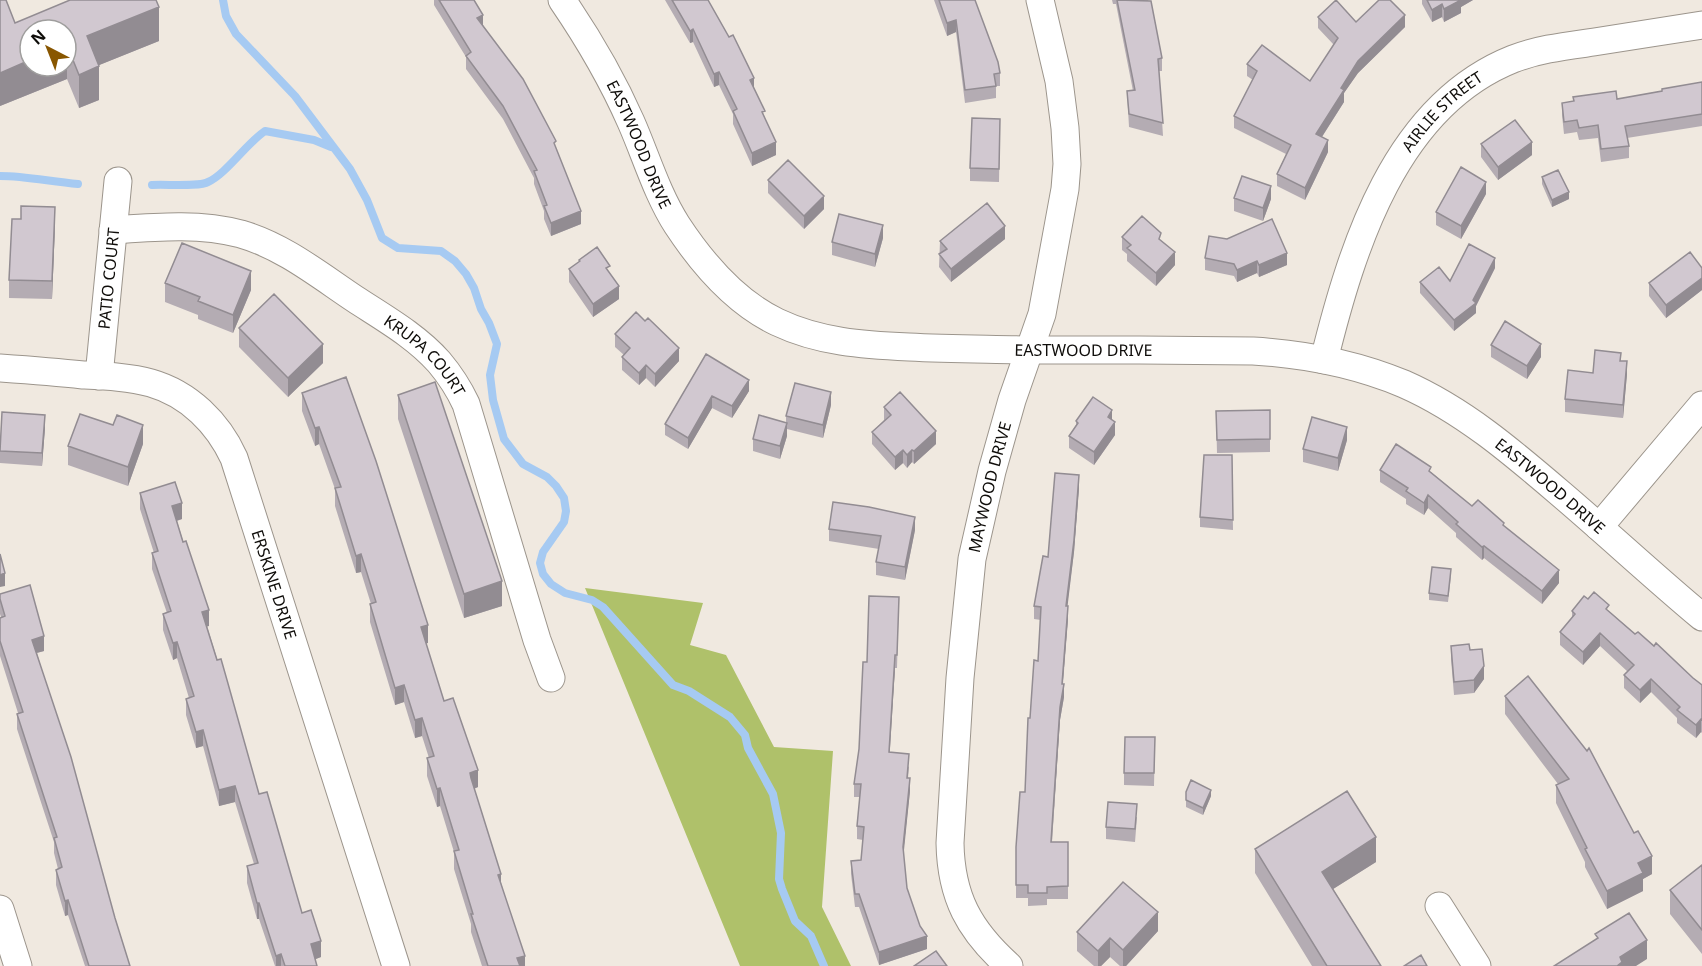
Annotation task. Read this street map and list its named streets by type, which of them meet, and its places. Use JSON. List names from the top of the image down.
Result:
{
  "streets": {
    "street": [
      "AIRLIE STREET",
      "EASTWOOD DRIVE",
      "PATIO COURT",
      "KRUPA COURT",
      "MAYWOOD DRIVE",
      "ERSKINE DRIVE"
    ]
  },
  "crossings": [
    ["AIRLIE STREET", "EASTWOOD DRIVE"],
    ["EASTWOOD DRIVE", "MAYWOOD DRIVE"],
    ["PATIO COURT", "KRUPA COURT"],
    ["PATIO COURT", "ERSKINE DRIVE"]
  ],
  "north": "top left"
}
